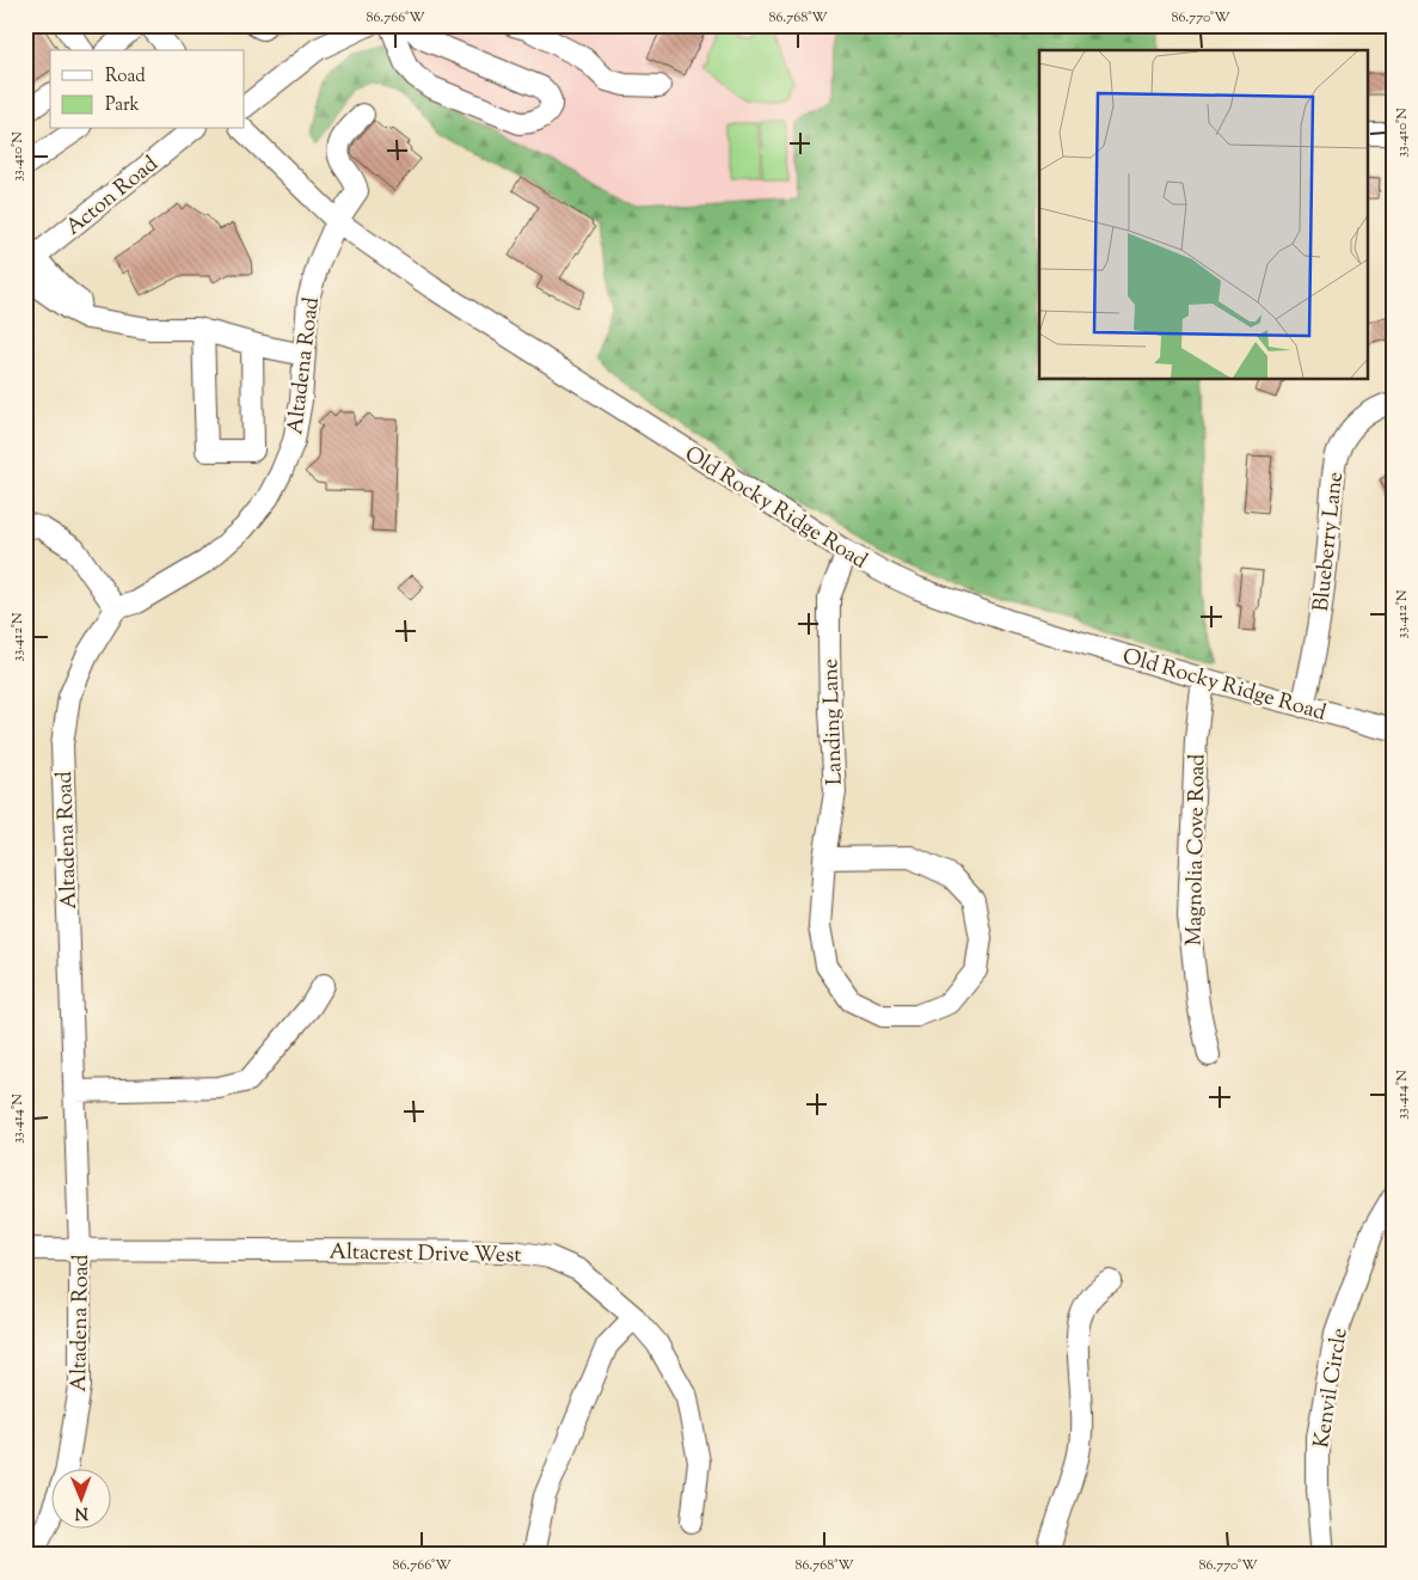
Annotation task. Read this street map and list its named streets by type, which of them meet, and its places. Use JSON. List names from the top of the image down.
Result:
{
  "streets": {
    "street": [
      "Acton Road",
      "Altadena Road",
      "Old Rocky Ridge Road",
      "Blueberry Lane",
      "Landing Lane",
      "Magnolia Cove Road",
      "Altacrest Drive West",
      "Kenvil Circle"
    ]
  },
  "crossings": [
    ["Altadena Road", "Old Rocky Ridge Road"],
    ["Altadena Road", "Altacrest Drive West"],
    ["Old Rocky Ridge Road", "Blueberry Lane"],
    ["Old Rocky Ridge Road", "Landing Lane"],
    ["Old Rocky Ridge Road", "Magnolia Cove Road"]
  ],
  "legend": ["Road", "Park"],
  "north": "bottom",
  "coordinates": [
    "86.766°W",
    "86.768°W",
    "86.770°W",
    "33.410°N",
    "33.412°N",
    "33.414°N"
  ]
}
